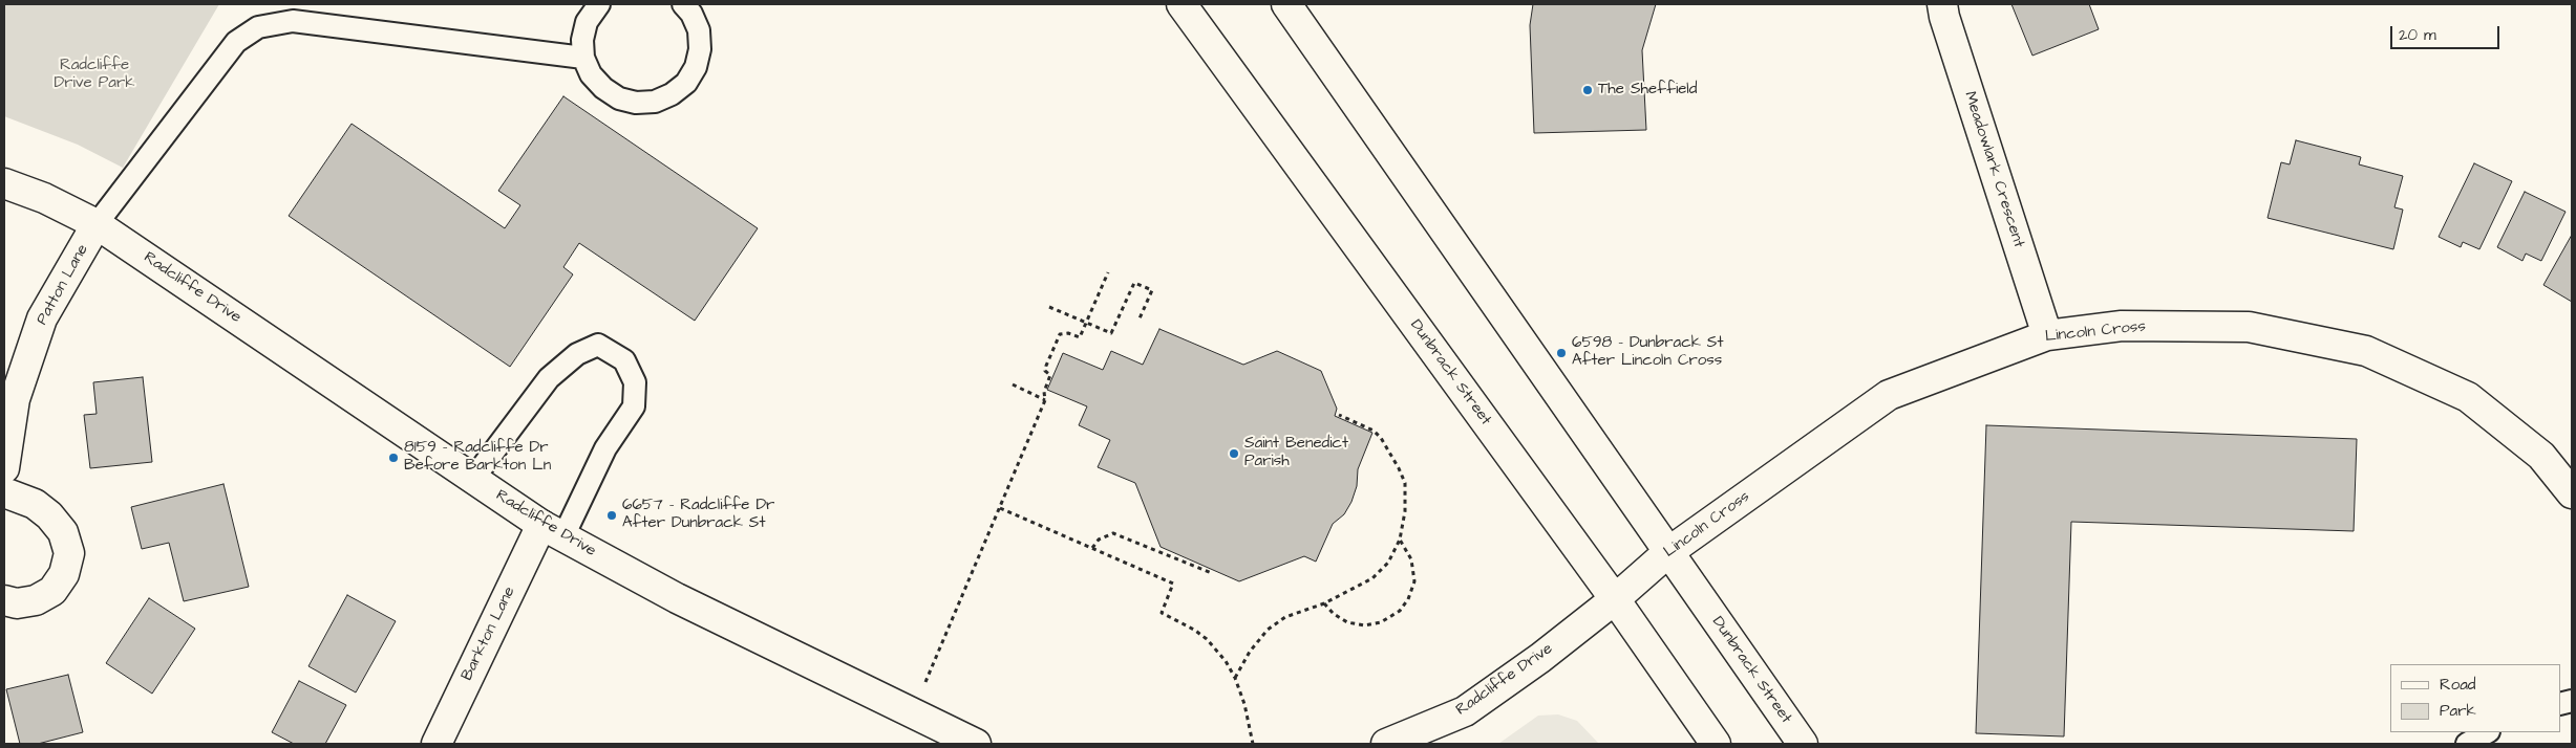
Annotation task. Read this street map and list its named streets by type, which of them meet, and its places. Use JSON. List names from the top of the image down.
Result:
{
  "streets": {
    "street": [
      "Meadowlark Crescent",
      "Patton Lane",
      "Radcliffe Drive",
      "Lincoln Cross",
      "Dunbrack Street",
      "Barkton Lane"
    ]
  },
  "crossings": [
    ["Meadowlark Crescent", "Lincoln Cross"],
    ["Patton Lane", "Radcliffe Drive"],
    ["Radcliffe Drive", "Lincoln Cross"],
    ["Radcliffe Drive", "Dunbrack Street"],
    ["Radcliffe Drive", "Barkton Lane"],
    ["Lincoln Cross", "Dunbrack Street"]
  ],
  "parks": ["Radcliffe Drive Park"],
  "places": [
    "The Sheffield",
    "6598 - Dunbrack St After Lincoln Cross",
    "Saint Benedict Parish",
    "8159 - Radcliffe Dr Before Barkton Ln",
    "6657 - Radcliffe Dr After Dunbrack St"
  ],
  "legend": ["Road", "Park"],
  "scale_bar": "20 m"
}
